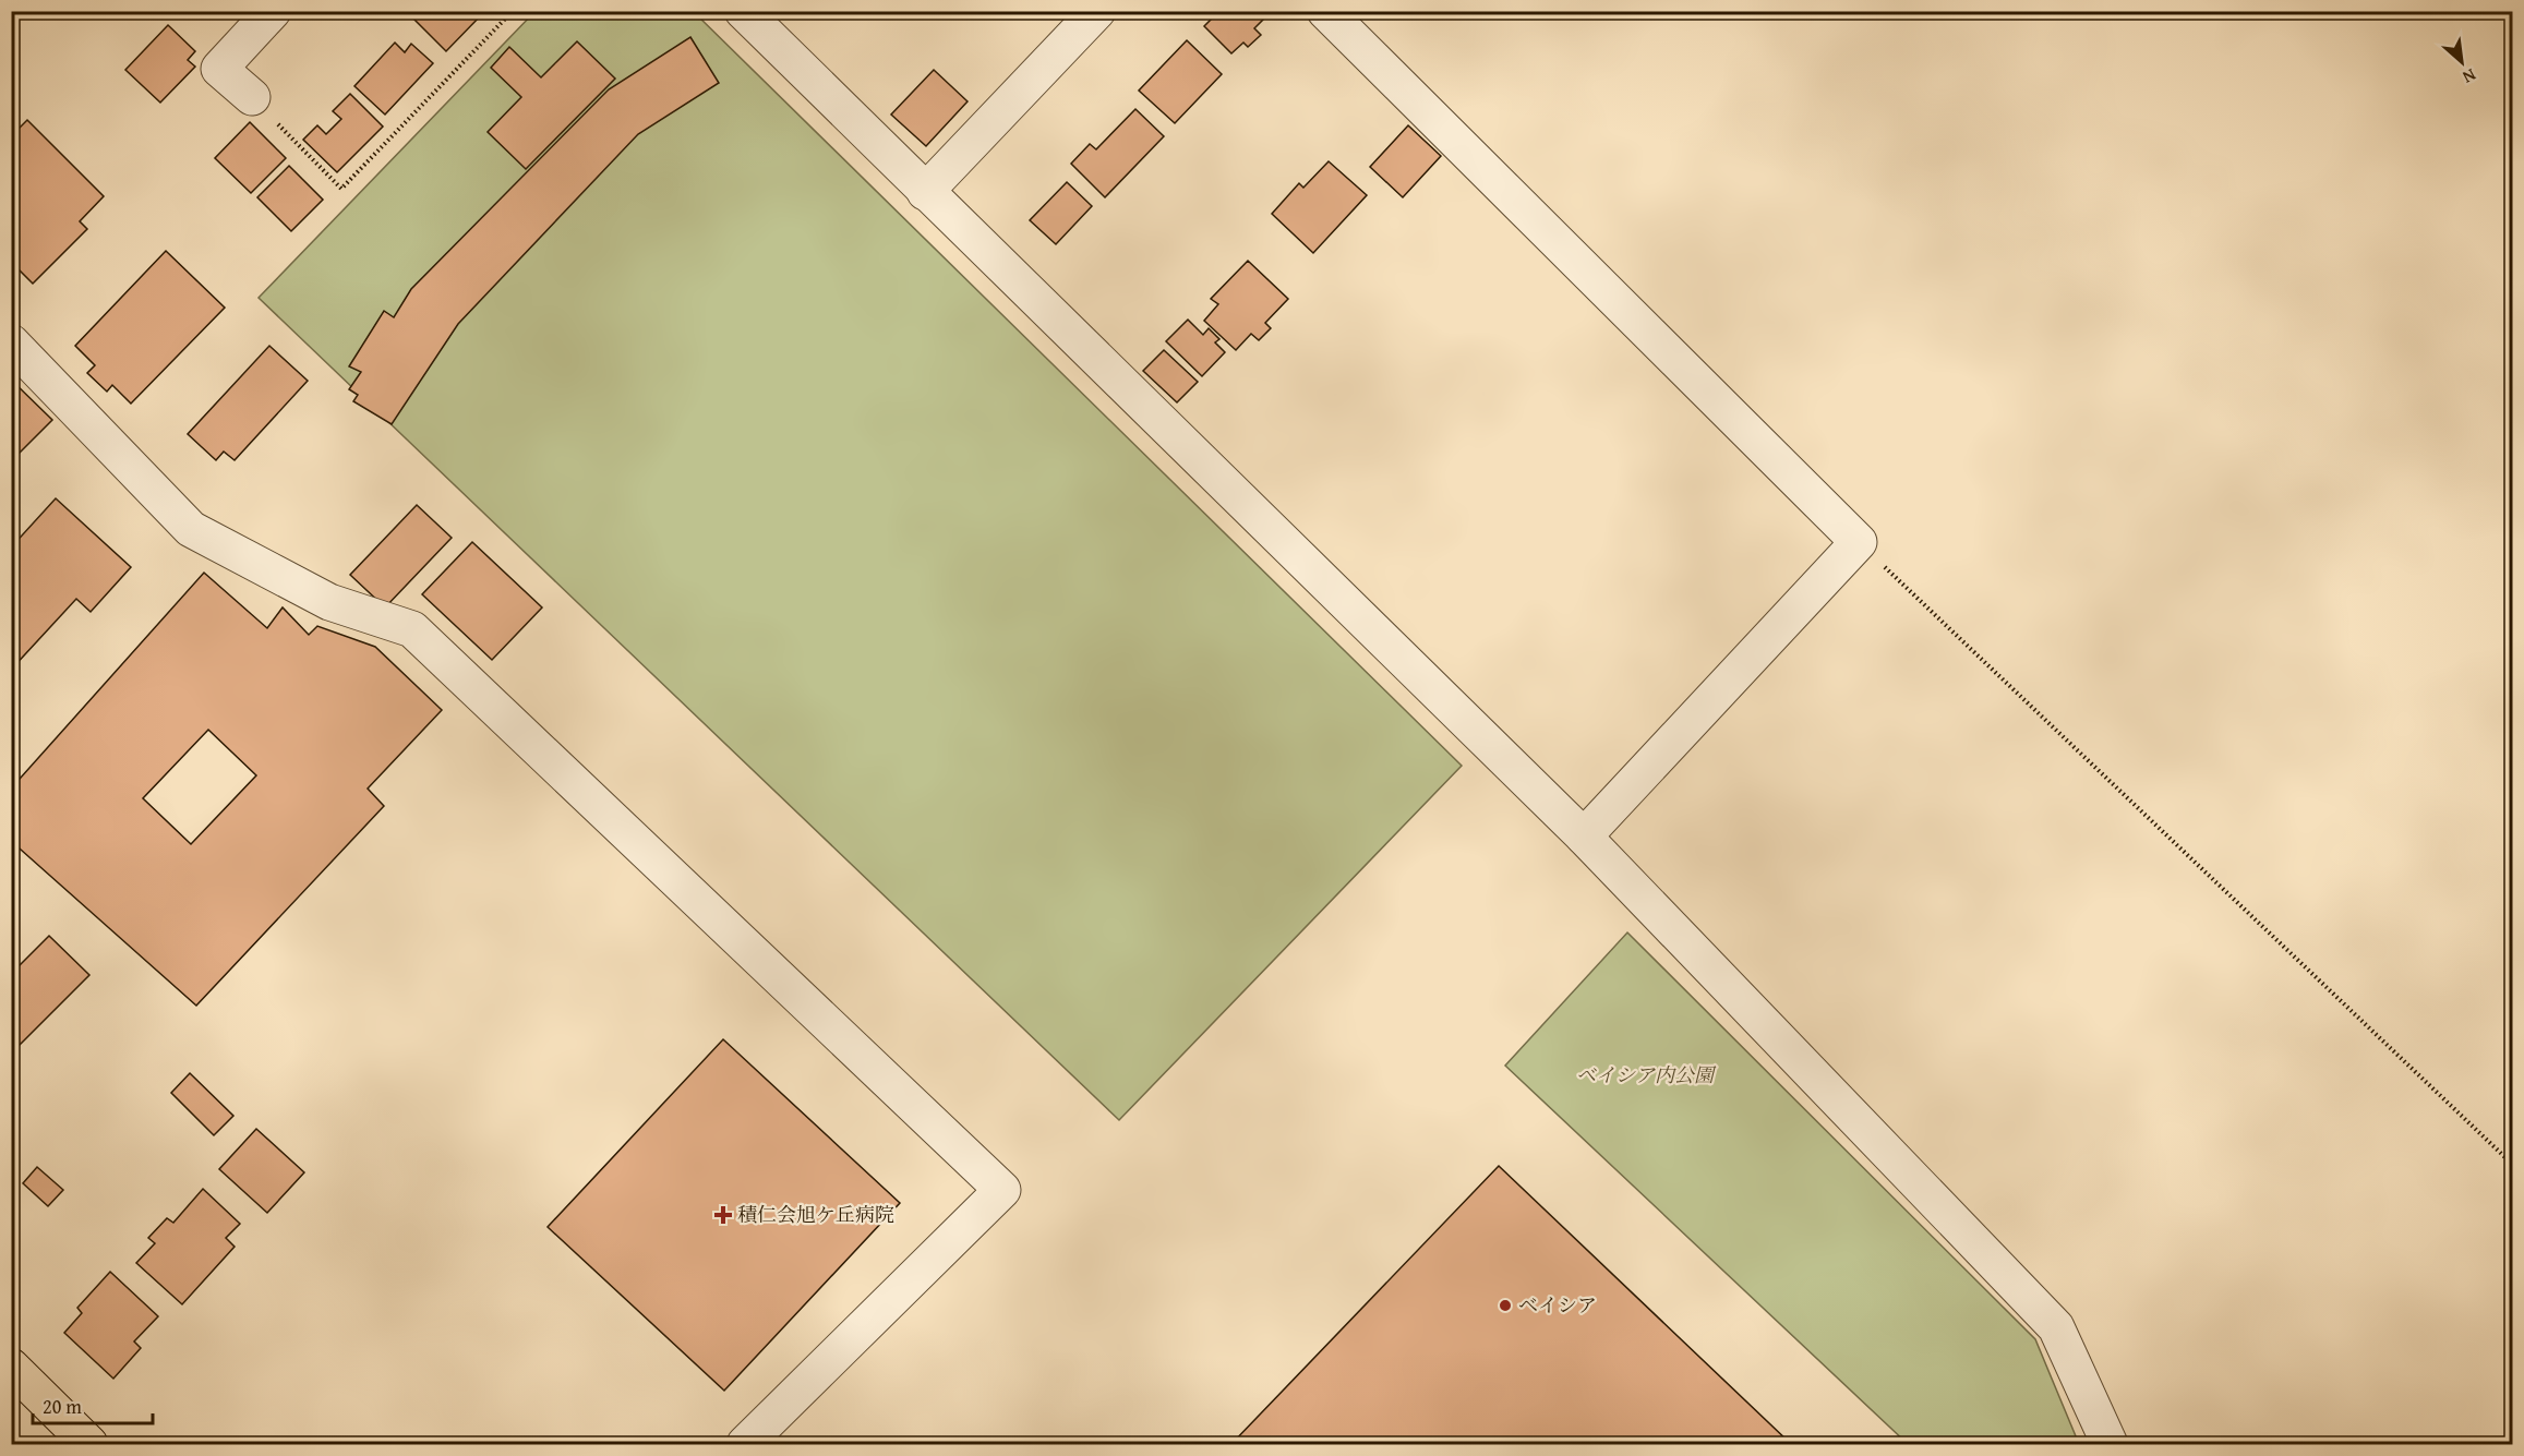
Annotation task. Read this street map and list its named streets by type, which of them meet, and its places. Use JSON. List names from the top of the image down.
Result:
{
  "parks": ["ベイシア内公園"],
  "places": {
    "health": ["積仁会旭ケ丘病院"],
    "other": ["ベイシア"]
  },
  "scale_bar": "20 m",
  "north": "bottom right"
}
